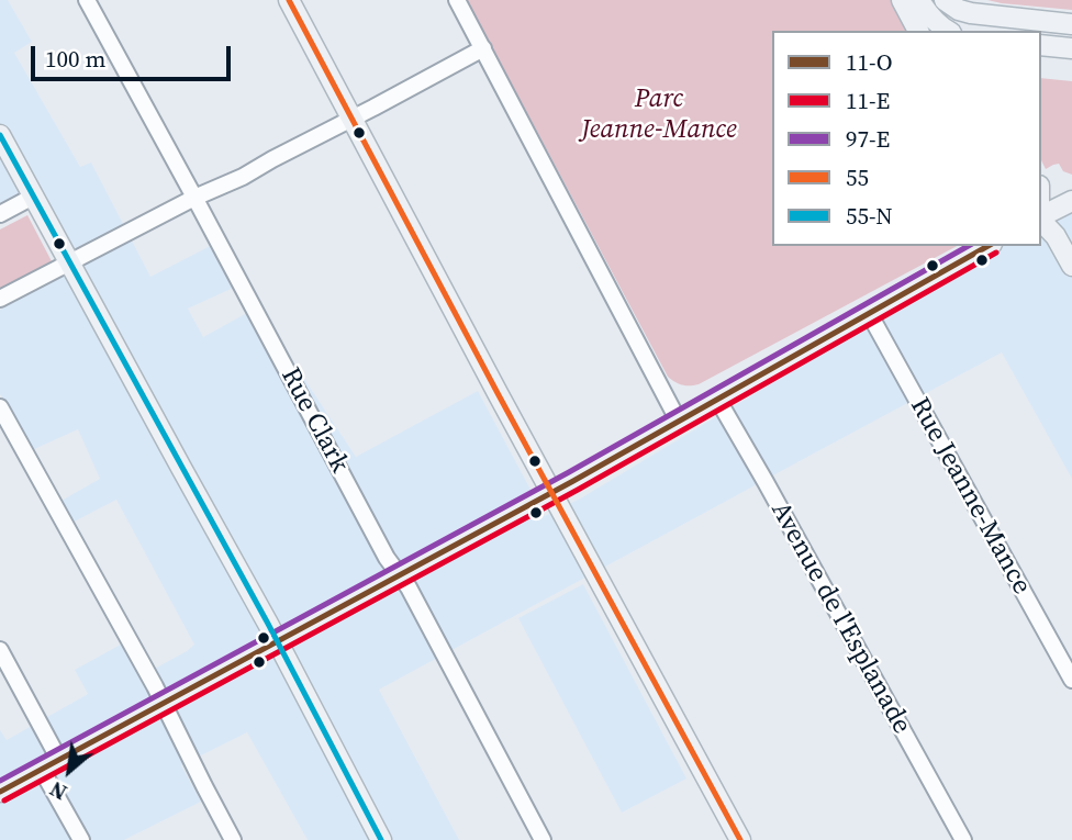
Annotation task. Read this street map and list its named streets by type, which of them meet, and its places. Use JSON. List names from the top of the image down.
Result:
{
  "streets": {
    "street": ["Rue Clark", "Rue Jeanne-Mance", "Avenue de l'Esplanade"]
  },
  "parks": ["Parc Jeanne-Mance"],
  "lines": [
    "transit line 55",
    "transit line 55-N",
    "transit line 11-O",
    "transit line 97-E",
    "transit line 11-E"
  ],
  "legend": [
    "11-O",
    "11-E",
    "97-E",
    "55",
    "55-N"
  ],
  "scale_bar": "100 m",
  "north": "bottom left"
}
